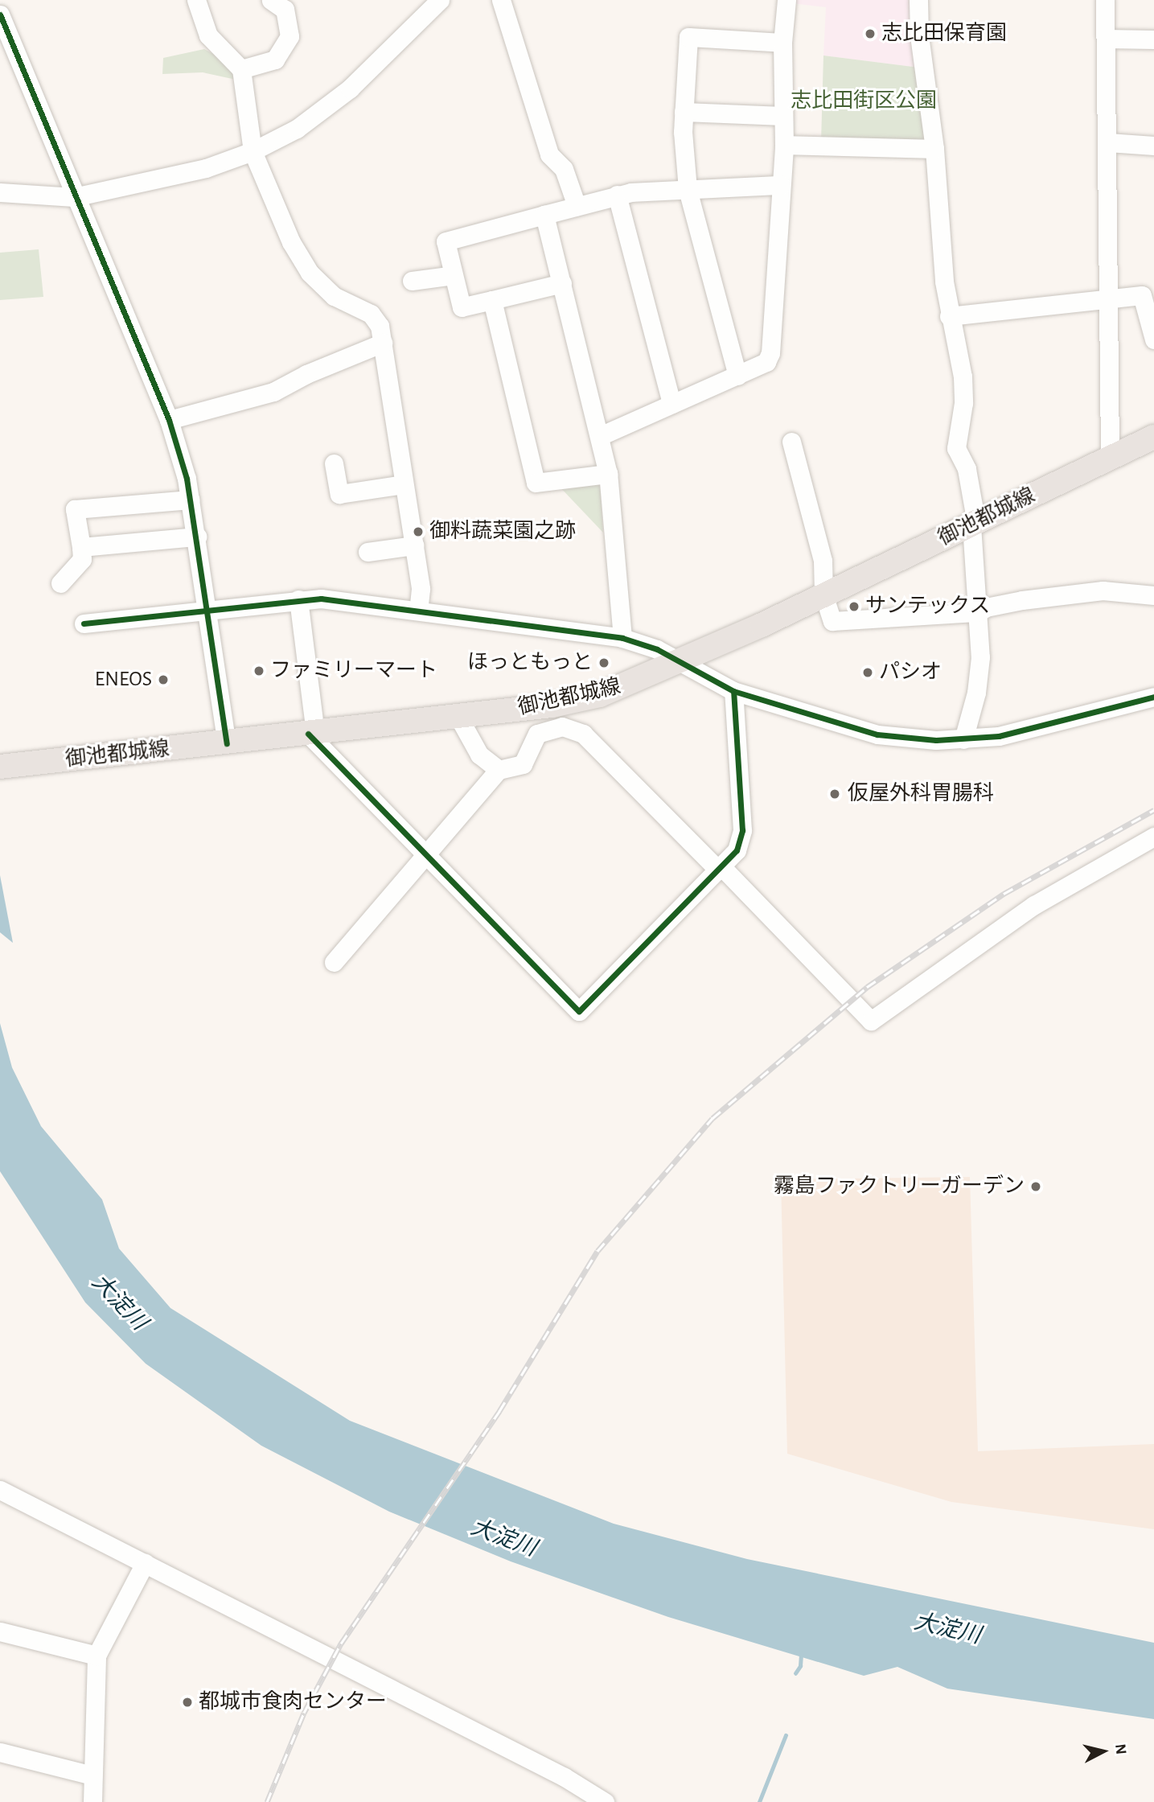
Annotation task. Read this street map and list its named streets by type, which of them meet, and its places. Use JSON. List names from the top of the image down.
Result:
{
  "streets": {
    "main road": ["御池都城線"]
  },
  "water": ["大淀川"],
  "parks": ["志比田街区公園"],
  "places": [
    "志比田保育園",
    "御料蔬菜園之跡",
    "サンテックス",
    "ほっともっと",
    "ファミリーマート",
    "パシオ",
    "ENEOS",
    "仮屋外科胃腸科",
    "霧島ファクトリーガーデン",
    "都城市食肉センター"
  ],
  "north": "right"
}
